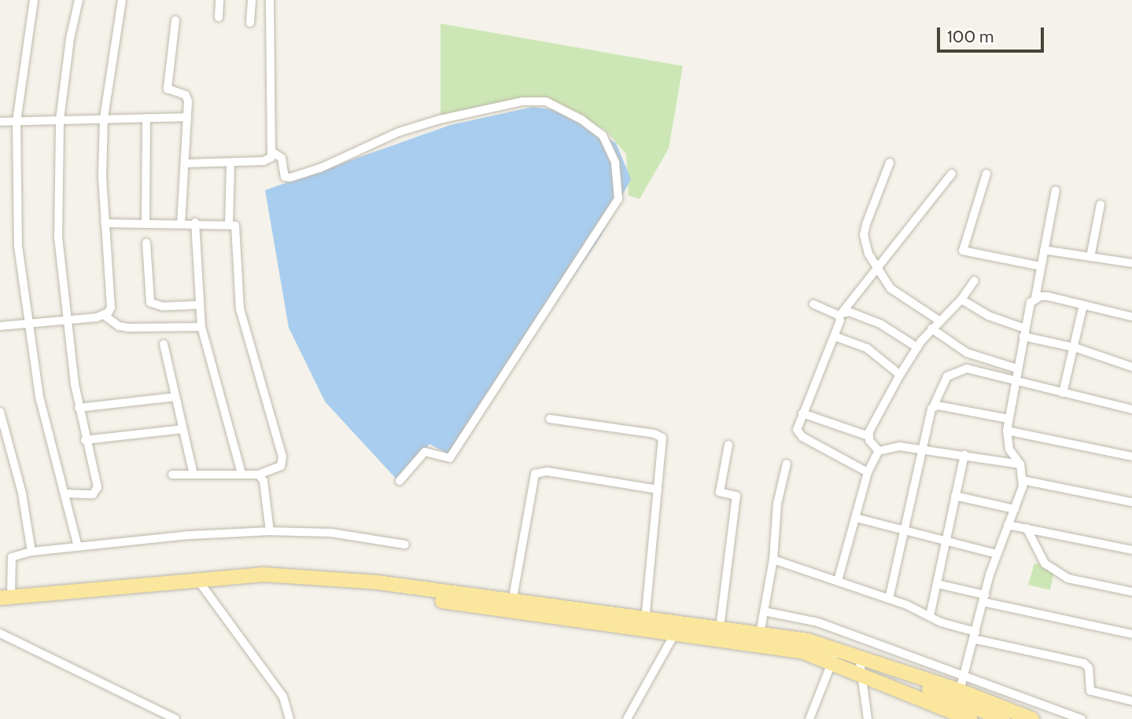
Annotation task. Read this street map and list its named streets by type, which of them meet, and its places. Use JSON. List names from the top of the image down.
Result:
{
  "scale_bar": "100 m"
}
